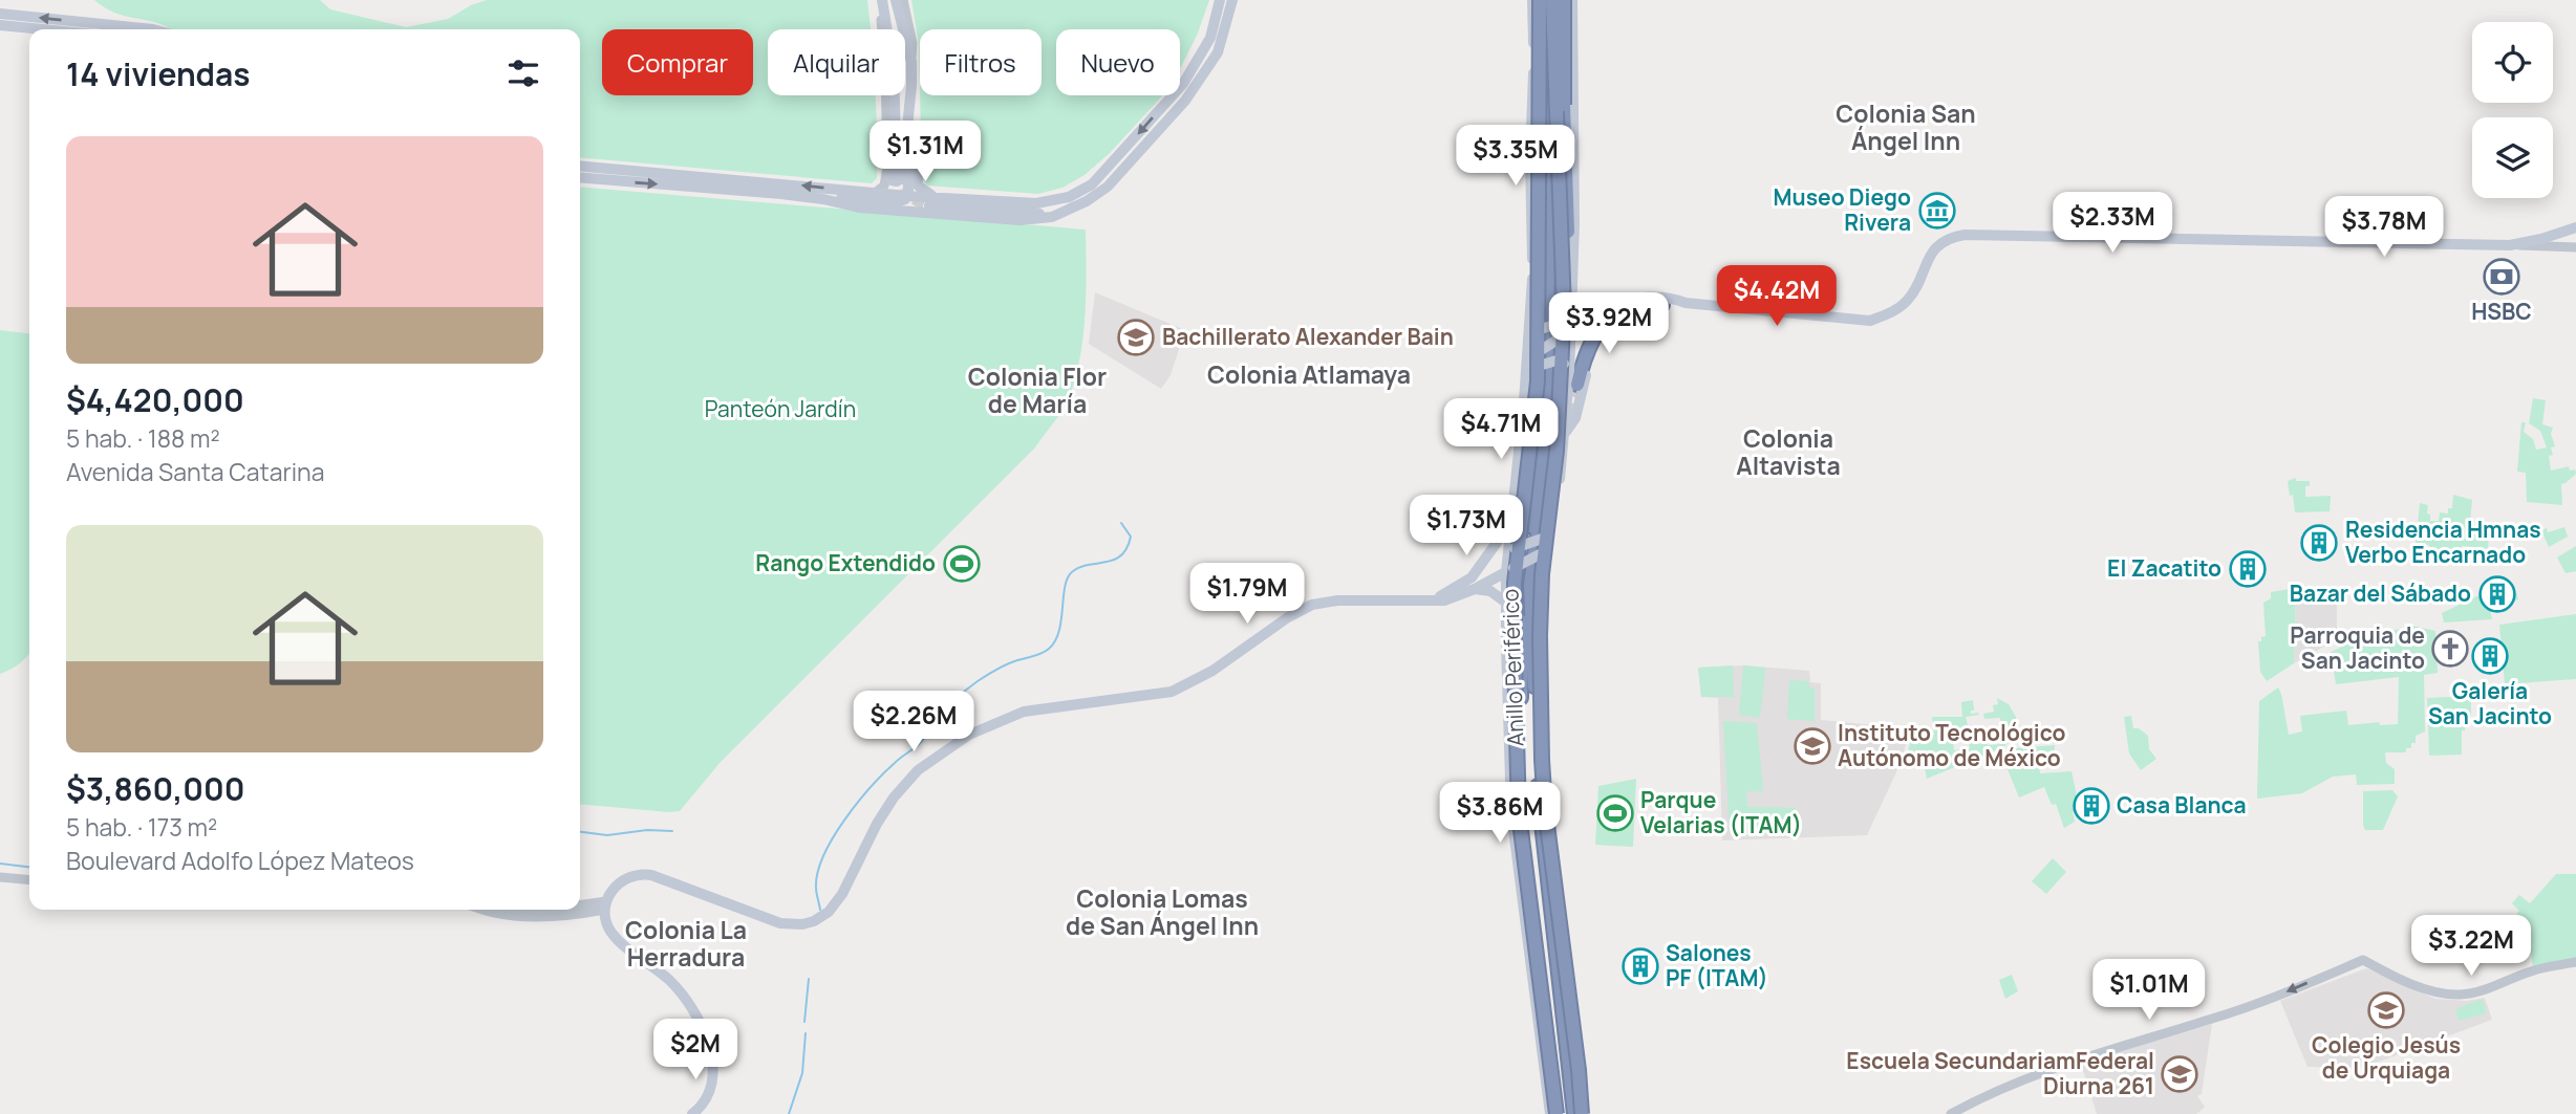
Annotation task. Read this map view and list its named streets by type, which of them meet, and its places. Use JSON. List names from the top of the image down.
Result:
{
  "streets": {
    "highway": ["Anillo Periférico"]
  },
  "districts": [
    "Colonia San Ángel Inn",
    "Colonia Atlamaya",
    "Colonia Flor de María",
    "Colonia Altavista",
    "Colonia Lomas de San Ángel Inn",
    "Colonia La Herradura"
  ],
  "parks": ["Panteón Jardín"],
  "places": {
    "museum": ["Museo Diego Rivera"],
    "bank": ["HSBC"],
    "school or university": [
      "Bachillerato Alexander Bain",
      "Instituto Tecnológico Autónomo de México",
      "Colegio Jesús de Urquiaga",
      "Escuela SecundariamFederal Diurna 261"
    ],
    "building": [
      "Residencia Hmnas Verbo Encarnado",
      "El Zacatito",
      "Bazar del Sábado",
      "Galería San Jacinto",
      "Casa Blanca",
      "Salones PF (ITAM)"
    ],
    "sports": ["Rango Extendido", "Parque Velarias (ITAM)"],
    "church": ["Parroquia de San Jacinto"]
  },
  "page": {
    "chip": [
      "Comprar",
      "Alquilar",
      "Filtros",
      "Nuevo"
    ],
    "heading": "14 viviendas",
    "list": [
      {
        "name": "$4,420,000",
        "note": "5 hab. · 188 m² · Avenida Santa Catarina"
      },
      {
        "name": "$3,860,000",
        "note": "5 hab. · 173 m² · Boulevard Adolfo López Mateos"
      }
    ],
    "price": [
      "$1.31M",
      "$3.35M",
      "$2.33M",
      "$3.78M",
      "$4.42M",
      "$3.92M",
      "$4.71M",
      "$1.73M",
      "$1.79M",
      "$2.26M",
      "$3.86M",
      "$3.22M",
      "$1.01M",
      "$2M"
    ]
  }
}
